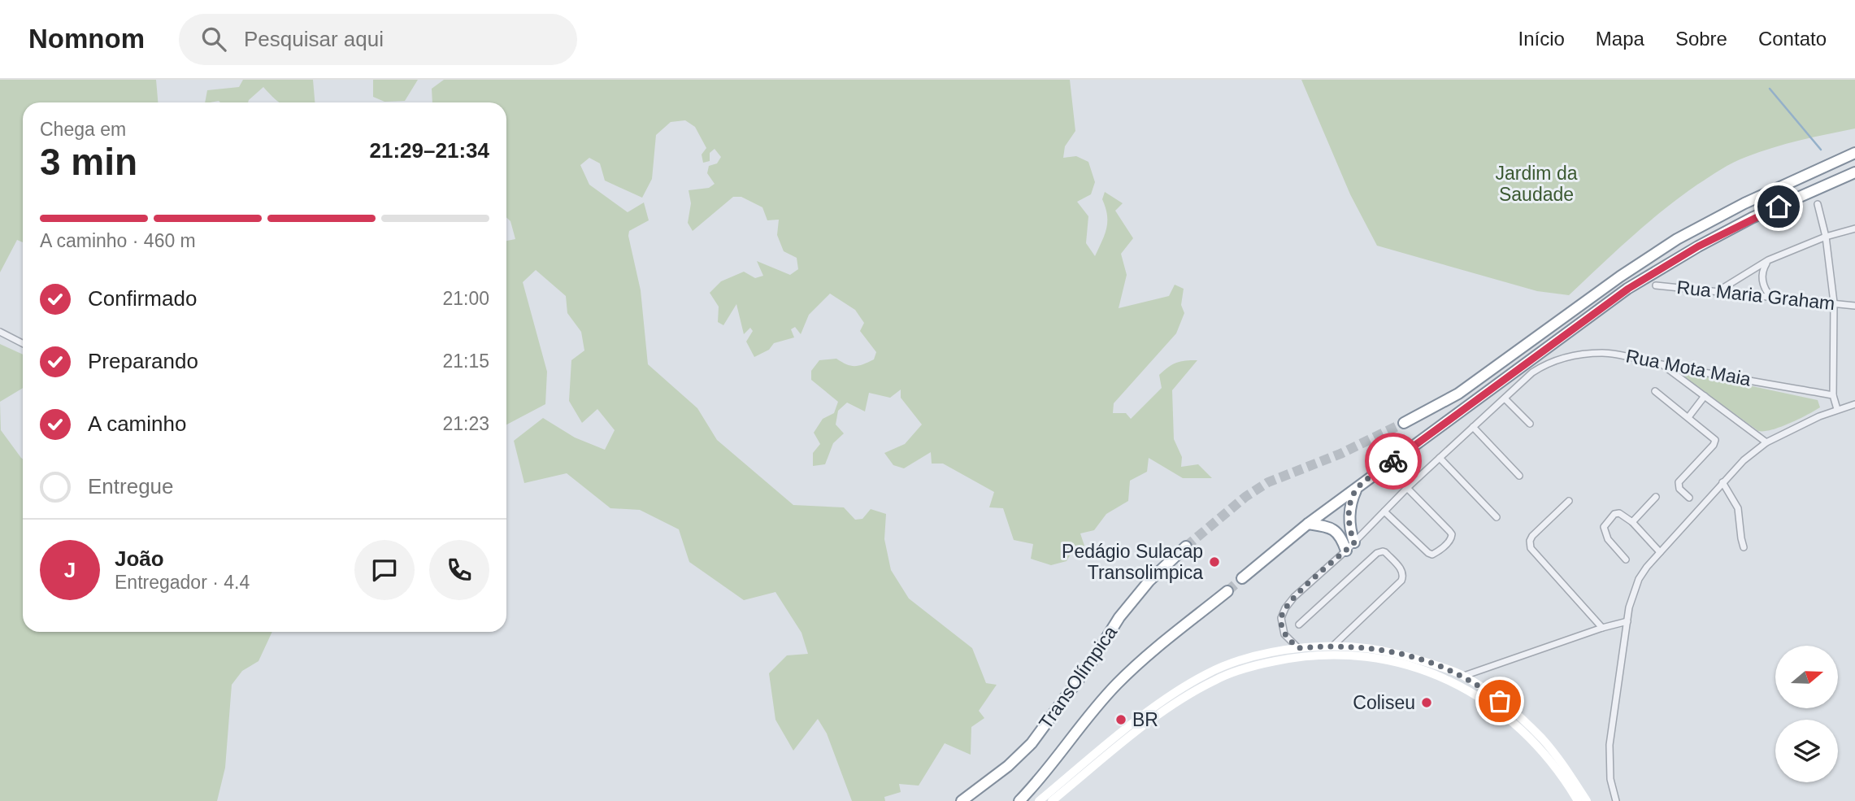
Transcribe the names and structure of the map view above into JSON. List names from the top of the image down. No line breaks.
{"streets":{"highway":["TransOlímpica"],"street":["Rua Maria Graham","Rua Mota Maia"]},"parks":["Jardim da Saudade"],"places":["Pedágio Sulacap Transolimpica","Coliseu","BR"],"north":"right","page":{"header":"Nomnom","search":"Pesquisar aqui","nav":["Início","Mapa","Sobre","Contato"],"heading":["3 min","Chega em","21:29–21:34"],"panel":["João","Entregador · 4.4"],"bar":"A caminho · 460 m","list":[["Confirmado","21:00"],["Preparando","21:15"],["A caminho","21:23"],"Entregue"],"round":"J"}}
